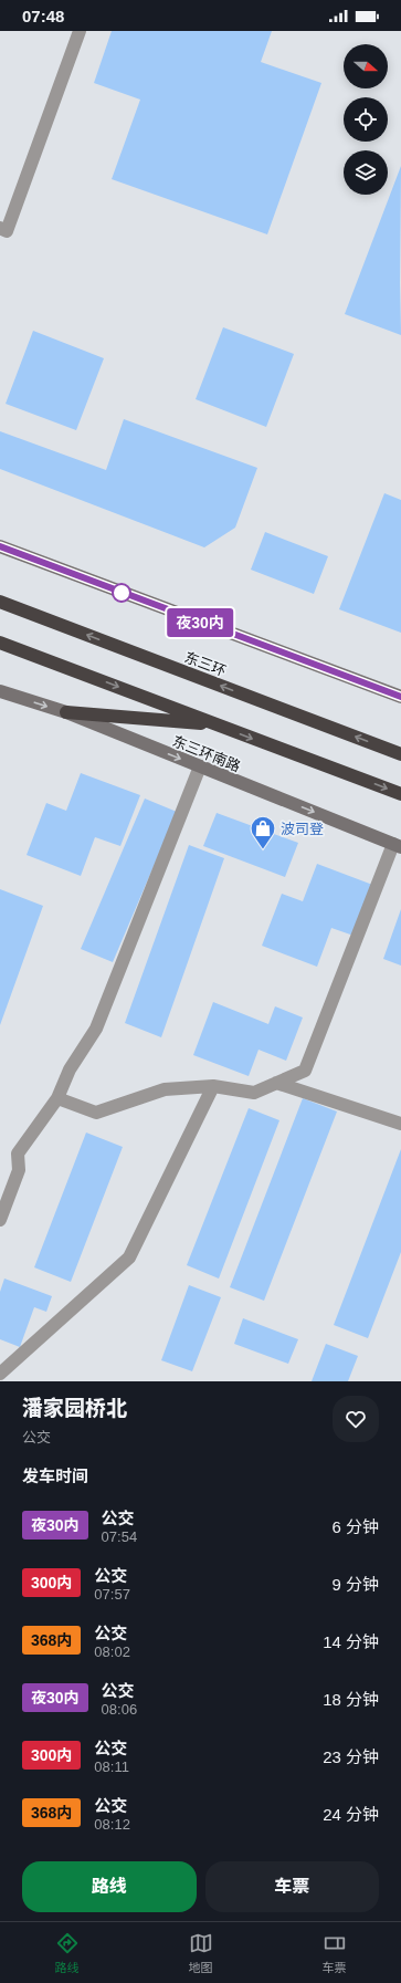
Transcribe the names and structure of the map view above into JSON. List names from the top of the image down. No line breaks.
{"streets":{"highway":["东三环"],"street":["东三环南路"]},"one_way":["东三环南路"],"places":{"shop":["波司登"]},"lines":["bus line 夜30内"],"north":"right","page":{"status":"07:48","on_map":"夜30内","heading":[["潘家园桥北","公交"],"发车时间"],"list":[{"mark":"夜30内","name":"公交","note":"07:54","value":"6 分钟"},{"mark":"300内","name":"公交","note":"07:57","value":"9 分钟"},{"mark":"368内","name":"公交","note":"08:02","value":"14 分钟"},{"mark":"夜30内","name":"公交","note":"08:06","value":"18 分钟"},{"mark":"300内","name":"公交","note":"08:11","value":"23 分钟"},{"mark":"368内","name":"公交","note":"08:12","value":"24 分钟"}],"buttons":["路线","车票"],"tabs":["路线","地图","车票"]}}
